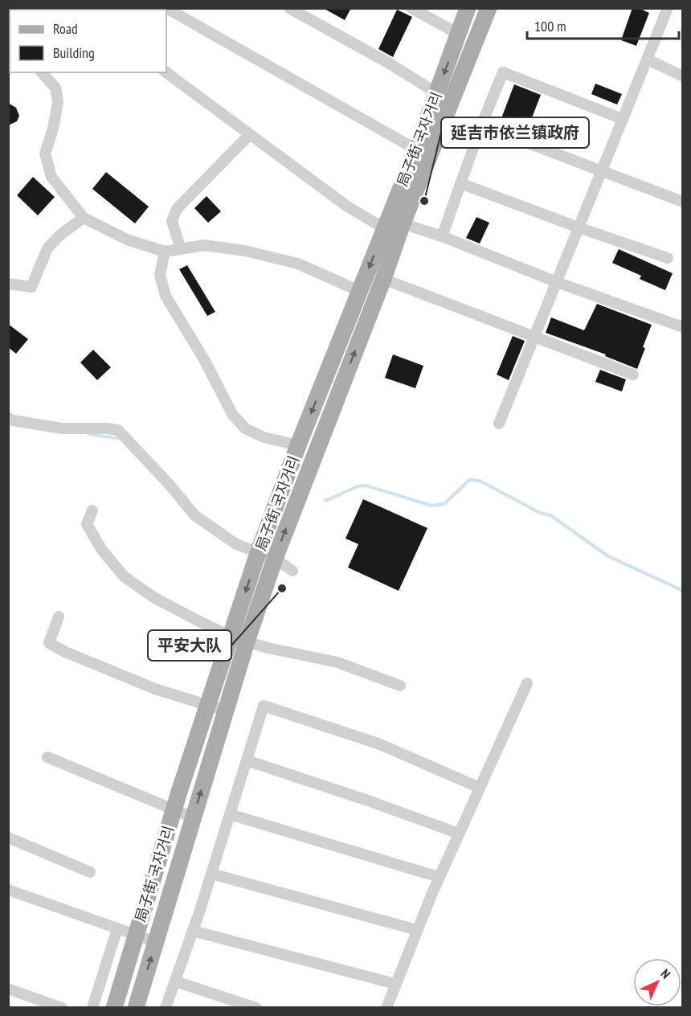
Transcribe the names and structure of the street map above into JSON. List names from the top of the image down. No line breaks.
{"streets":{"main road":["局子街 국자거리"]},"places":["延吉市依兰镇政府","平安大队"],"legend":["Road","Building"],"scale_bar":"100 m","north":"top right"}
